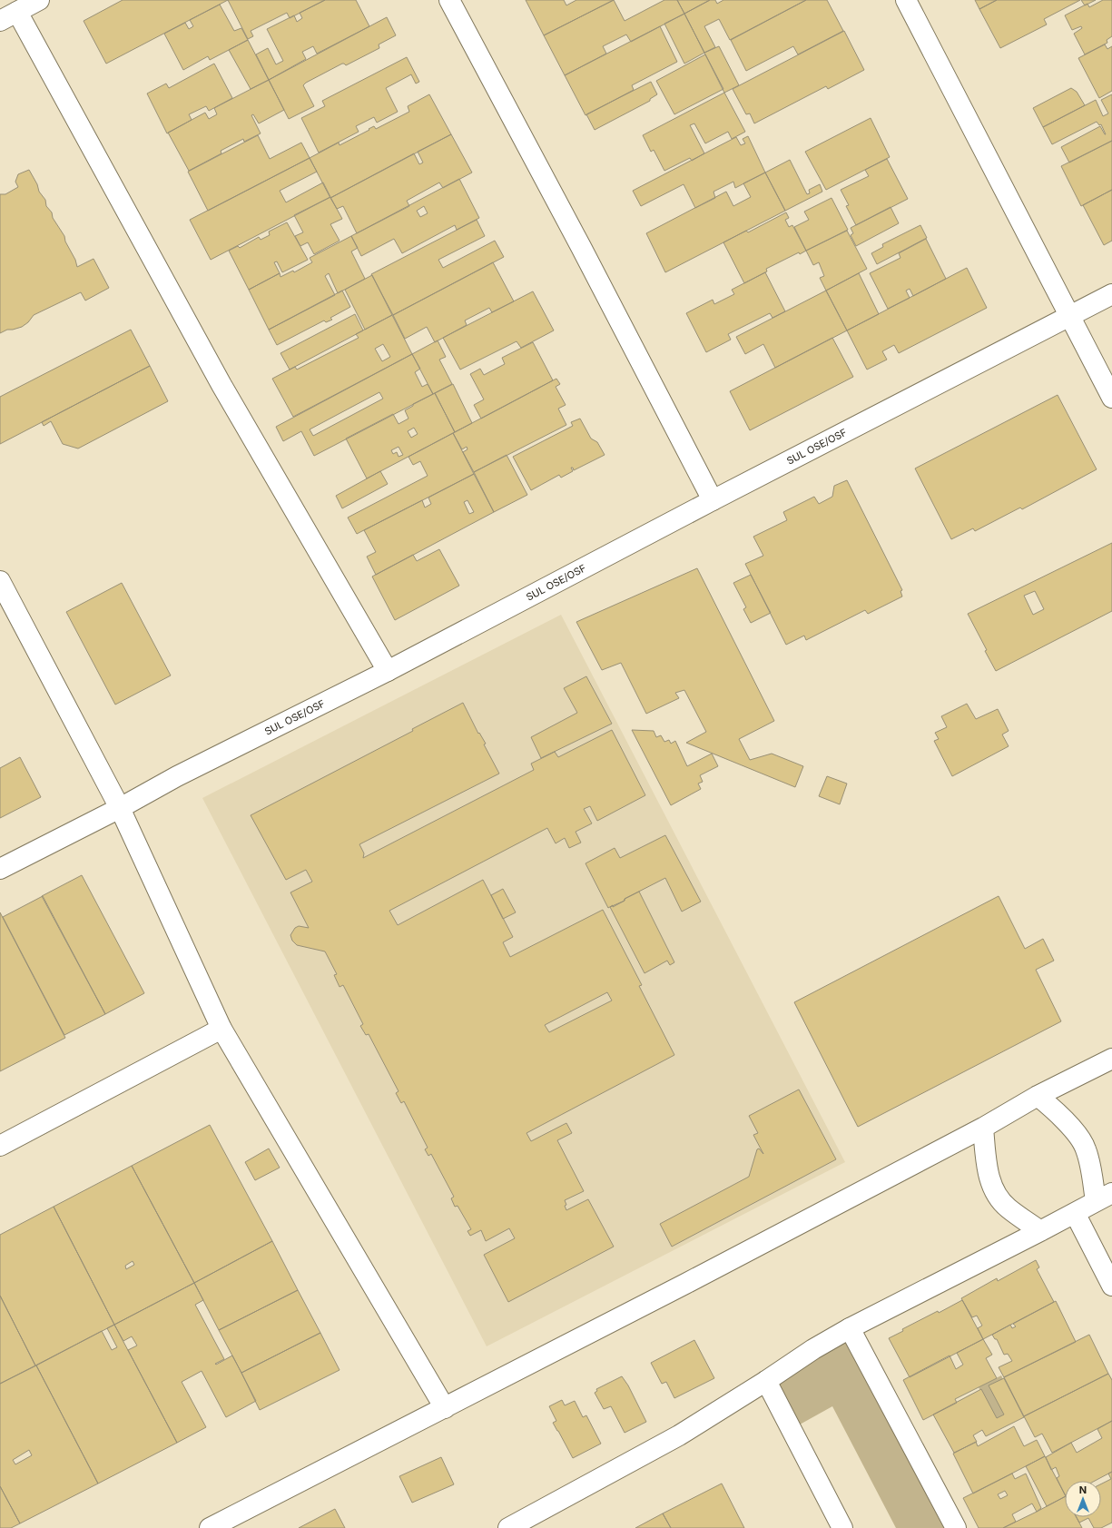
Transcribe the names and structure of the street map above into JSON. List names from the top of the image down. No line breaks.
{"streets":{"street":["SUL OSE/OSF"]},"north":"top"}
